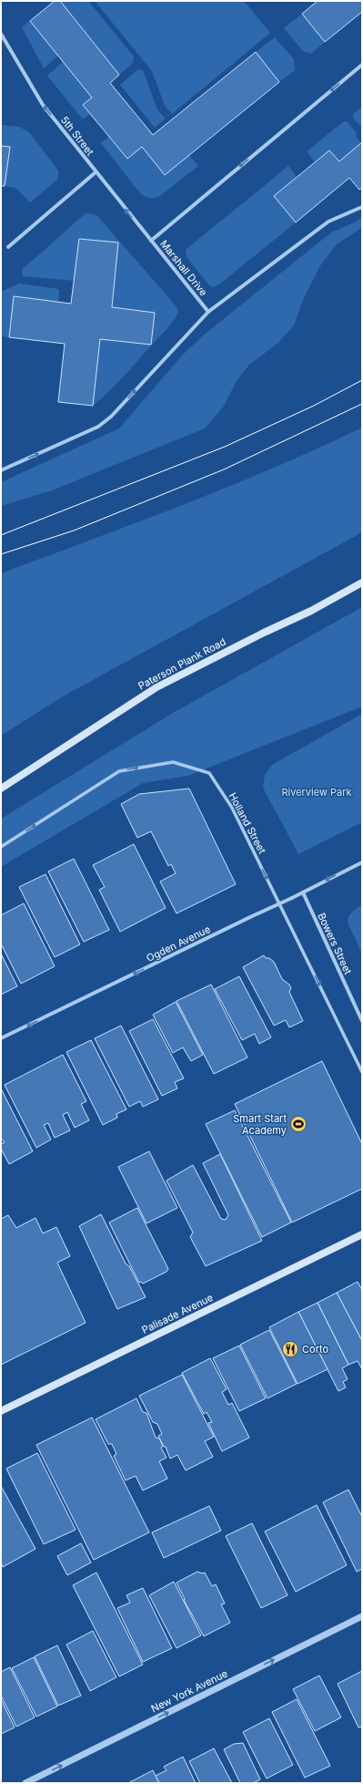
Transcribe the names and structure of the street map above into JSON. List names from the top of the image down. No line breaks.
{"streets":{"main road":["Paterson Plank Road","Palisade Avenue"],"street":["5th Street","Marshall Drive","Holland Street","Ogden Avenue","Bowers Street","New York Avenue"]},"crossings":[["5th Street","Marshall Drive"],["Ogden Avenue","Bowers Street"]],"one_way":["5th Street","Marshall Drive","Ogden Avenue","New York Avenue"],"parks":["Riverview Park"],"places":{"sports":["Smart Start Academy"],"restaurant":["Corto"]}}
